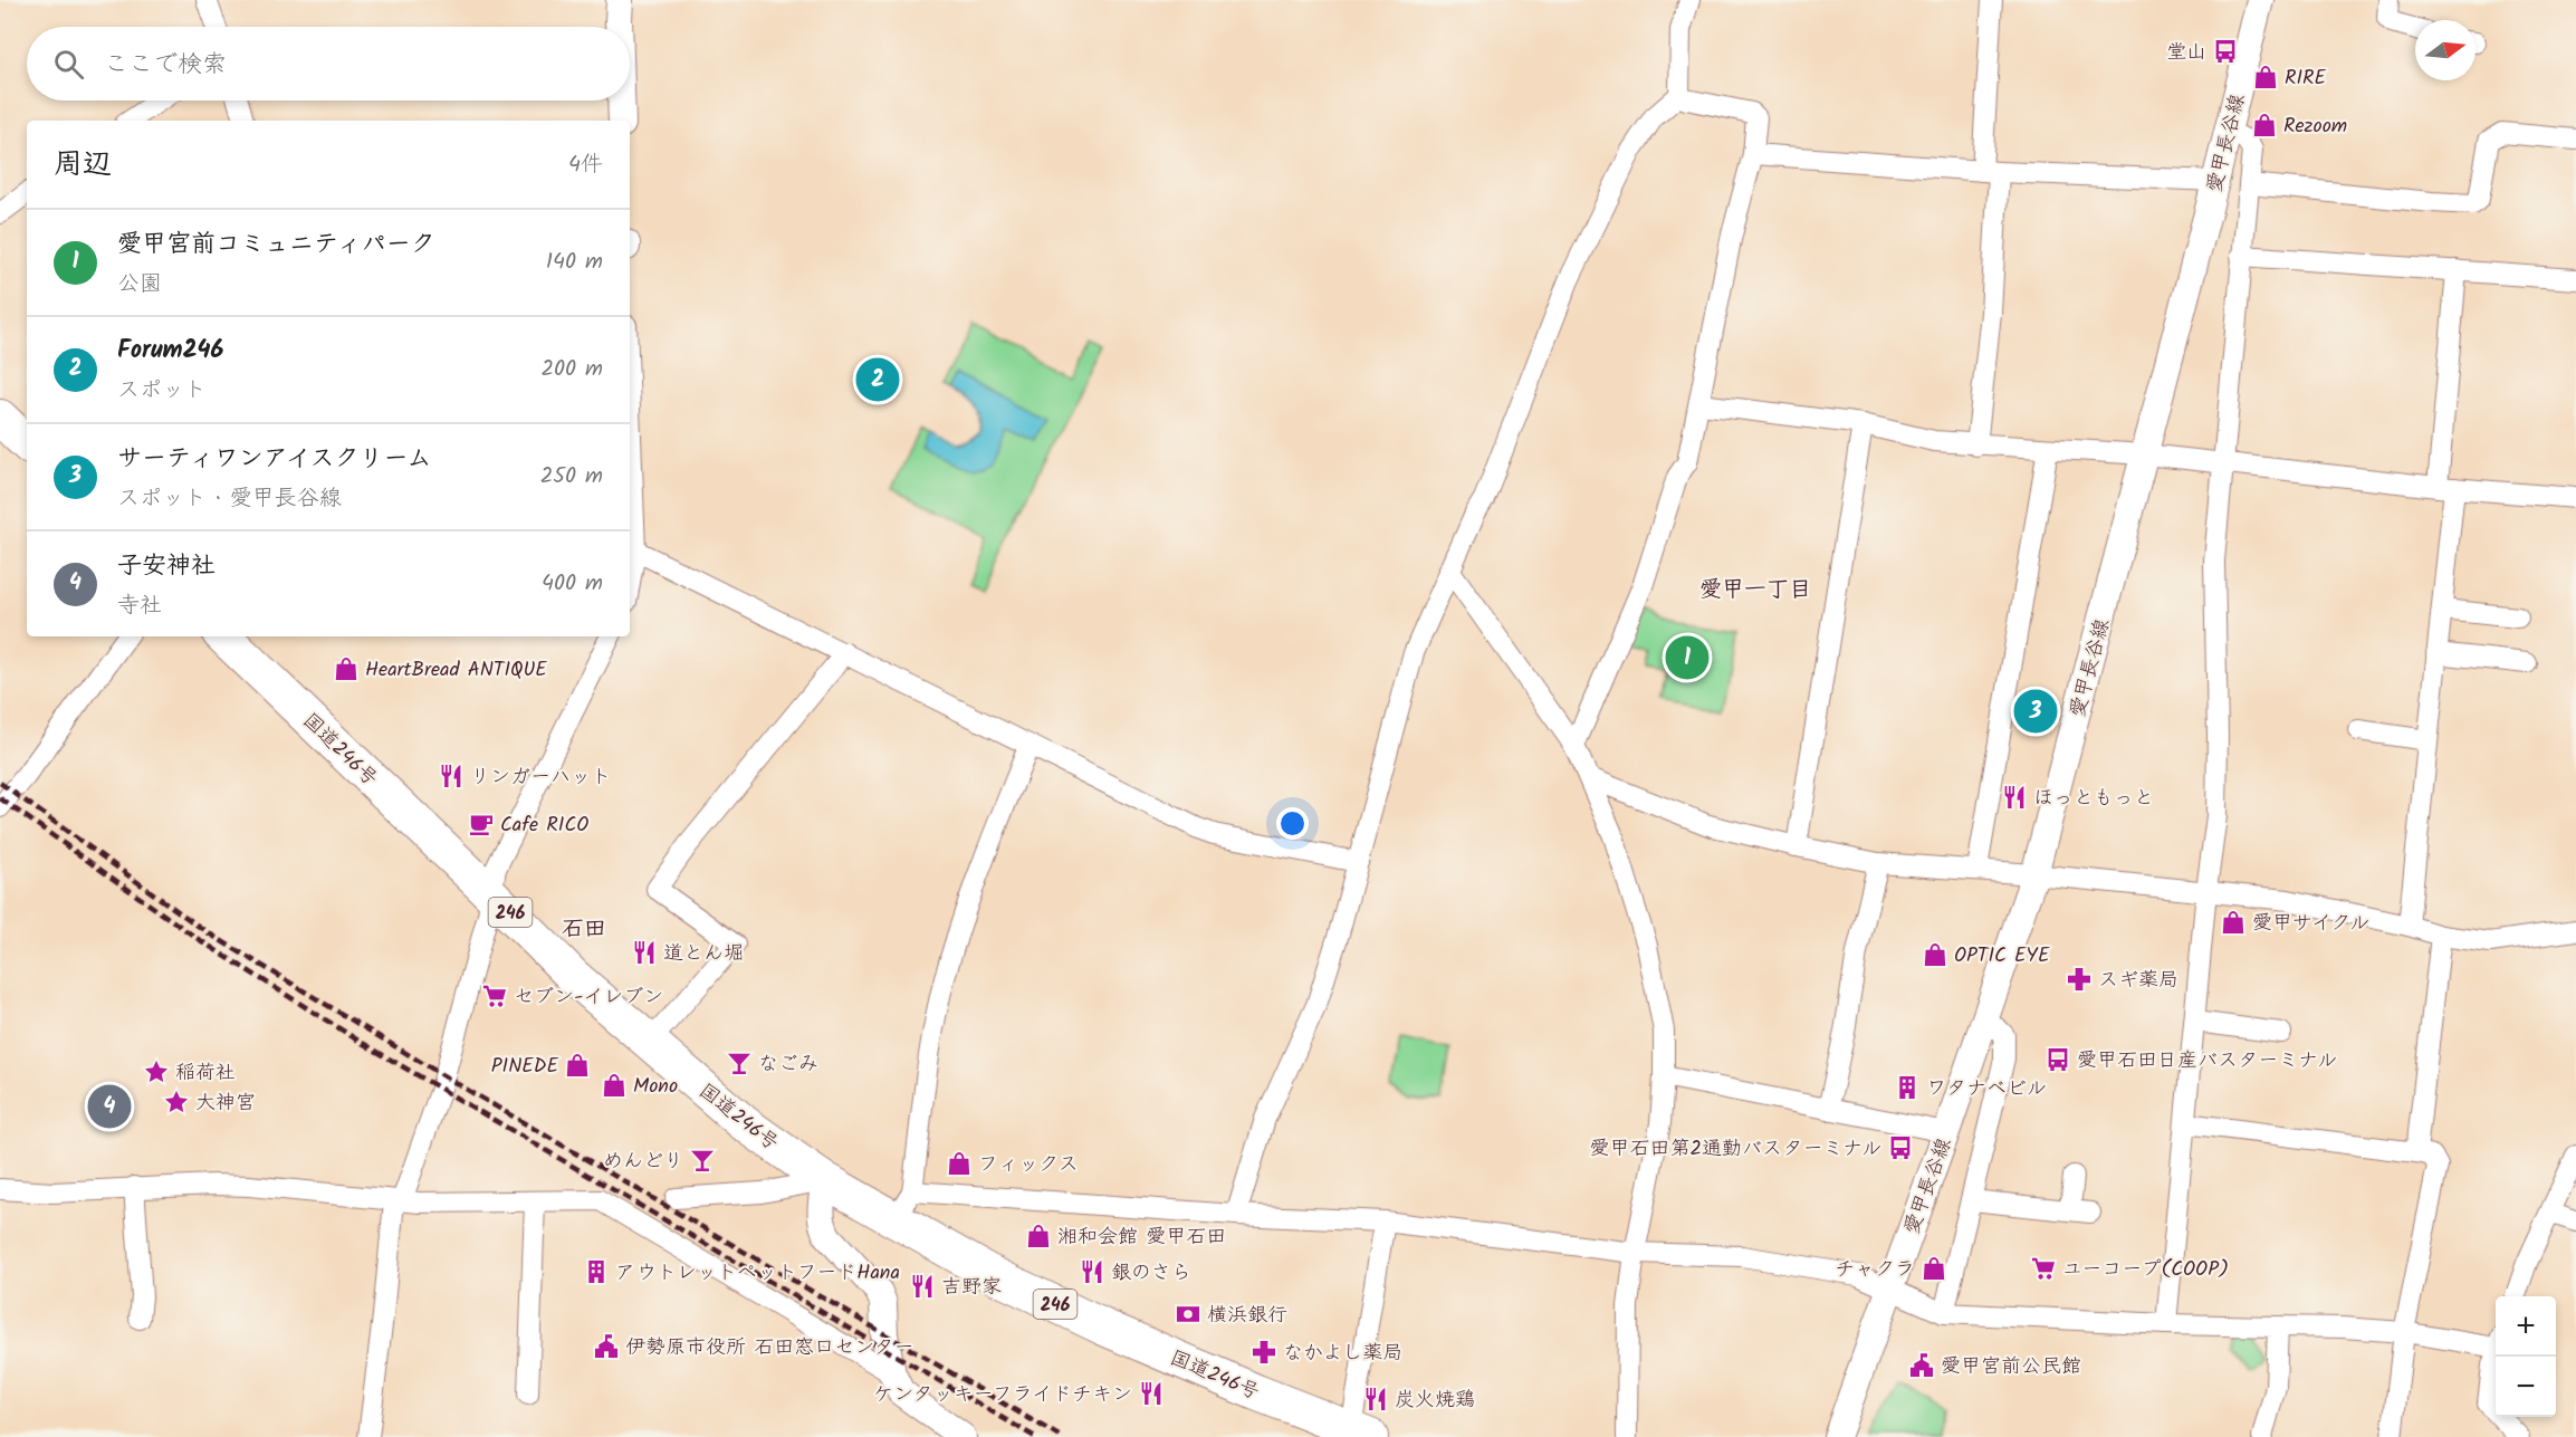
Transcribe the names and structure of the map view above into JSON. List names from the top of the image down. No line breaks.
{"streets":{"highway":["国道246号","246"],"street":["愛甲長谷線"]},"districts":["愛甲一丁目","石田"],"places":{"bus stop":["堂山","愛甲石田日産バスターミナル","愛甲石田第2通勤バスターミナル"],"shop":["RIRE","Rezoom","HeartBread ANTIQUE","愛甲サイクル","OPTIC EYE","PINEDE","Mono","フィックス","湘和会館 愛甲石田","チャクラ"],"restaurant":["リンガーハット","ほっともっと","道とん堀","銀のさら","吉野家","ケンタッキーフライドチキン","炭火焼鶏"],"cafe":["Cafe RICO"],"pharmacy":["スギ薬局","なかよし薬局"],"supermarket":["セブン-イレブン","ユーコープ(COOP)"],"bar":["なごみ","めんどり"],"place":["稲荷社","大神宮"],"building":["ワタナベビル","アウトレットペットフードHana"],"bank":["横浜銀行"],"public building":["伊勢原市役所 石田窓口センター","愛甲宮前公民館"]},"north":"right","page":{"search":"ここで検索","heading":["周辺","4件"],"list":[{"mark":"1","name":"愛甲宮前コミュニティパーク","note":"公園","value":"140 m"},{"mark":"2","name":"Forum246","note":"スポット","value":"200 m"},{"mark":"3","name":"サーティワンアイスクリーム","note":"スポット · 愛甲長谷線","value":"250 m"},{"mark":"4","name":"子安神社","note":"寺社","value":"400 m"}],"pins":["2","1","3","4"],"map_buttons":["+","−"]}}
